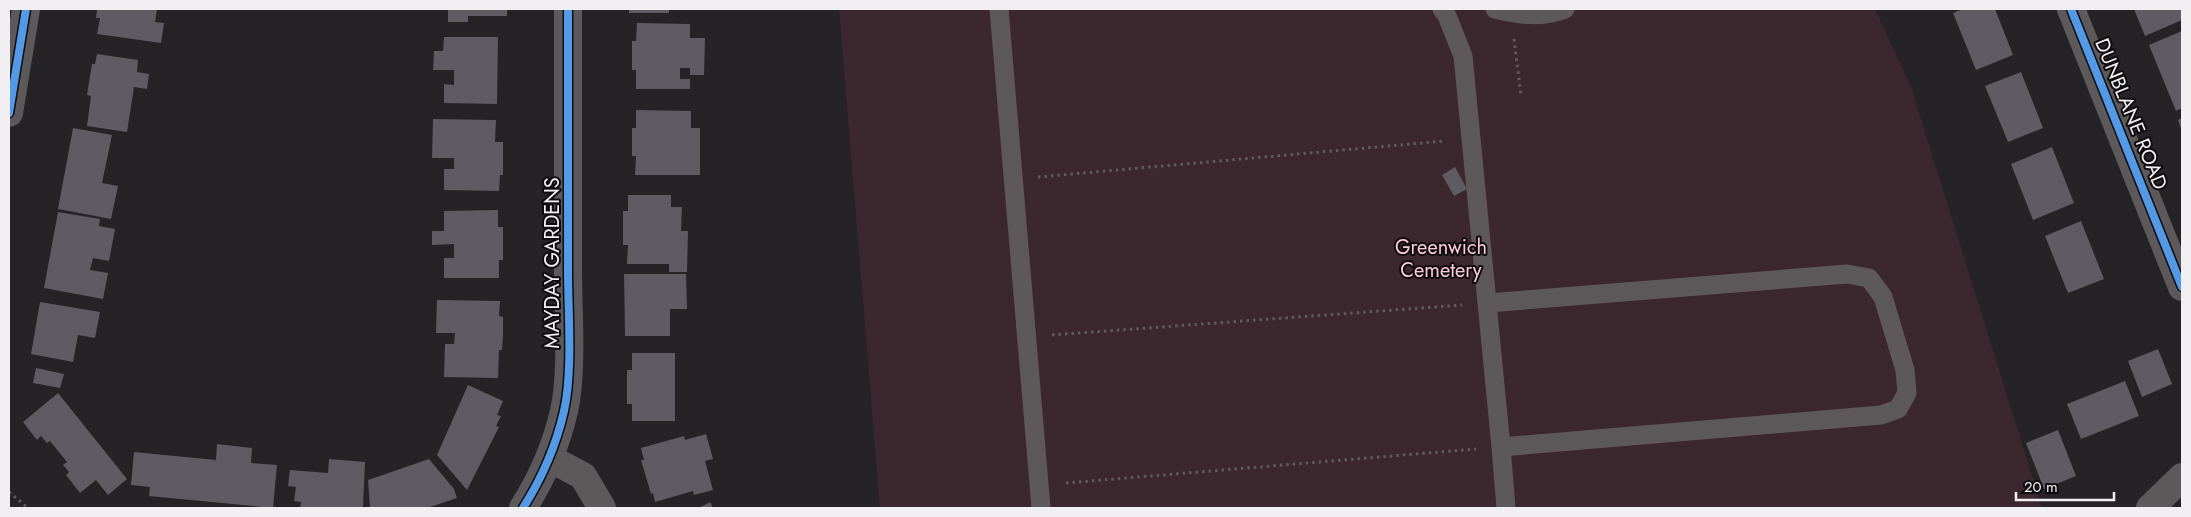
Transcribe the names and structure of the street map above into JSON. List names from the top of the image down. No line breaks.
{"streets":{"street":["DUNBLANE ROAD","MAYDAY GARDENS"]},"parks":["Greenwich Cemetery"],"scale_bar":"20 m"}
